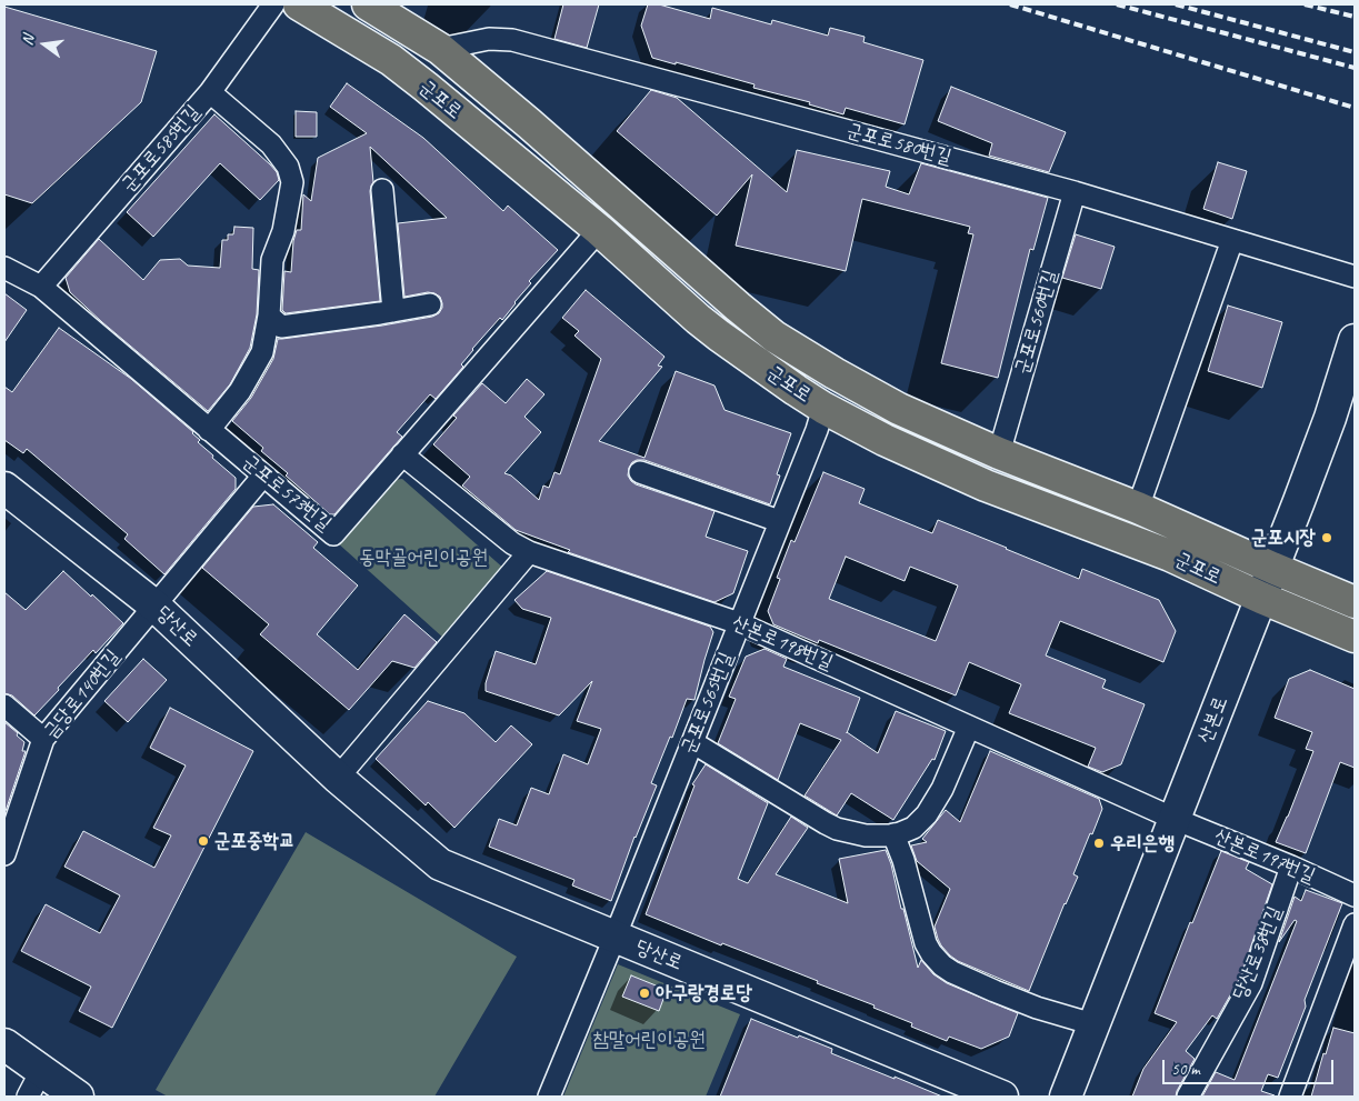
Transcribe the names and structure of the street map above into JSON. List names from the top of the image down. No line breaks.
{"streets":{"main road":["군포로"],"street":["군포로580번길","군포로585번길","군포로560번길","군포로573번길","당산로","산본로198번길","금당로140번길","군포로565번길","산본로","산본로197번길","당산로38번길"]},"crossings":[["군포로","군포로580번길"],["군포로","군포로560번길"],["군포로","군포로573번길"],["군포로","군포로565번길"],["군포로","산본로"],["군포로580번길","군포로560번길"],["군포로585번길","군포로573번길"],["군포로573번길","산본로198번길"],["군포로573번길","금당로140번길"],["당산로","금당로140번길"],["당산로","군포로565번길"],["산본로198번길","군포로565번길"],["산본로198번길","산본로"],["산본로198번길","산본로197번길"],["산본로","산본로197번길"],["산본로197번길","당산로38번길"]],"parks":["동막골어린이공원","참말어린이공원"],"places":["군포시장","군포중학교","우리은행","아구랑경로당"],"scale_bar":"50 m","north":"left"}
